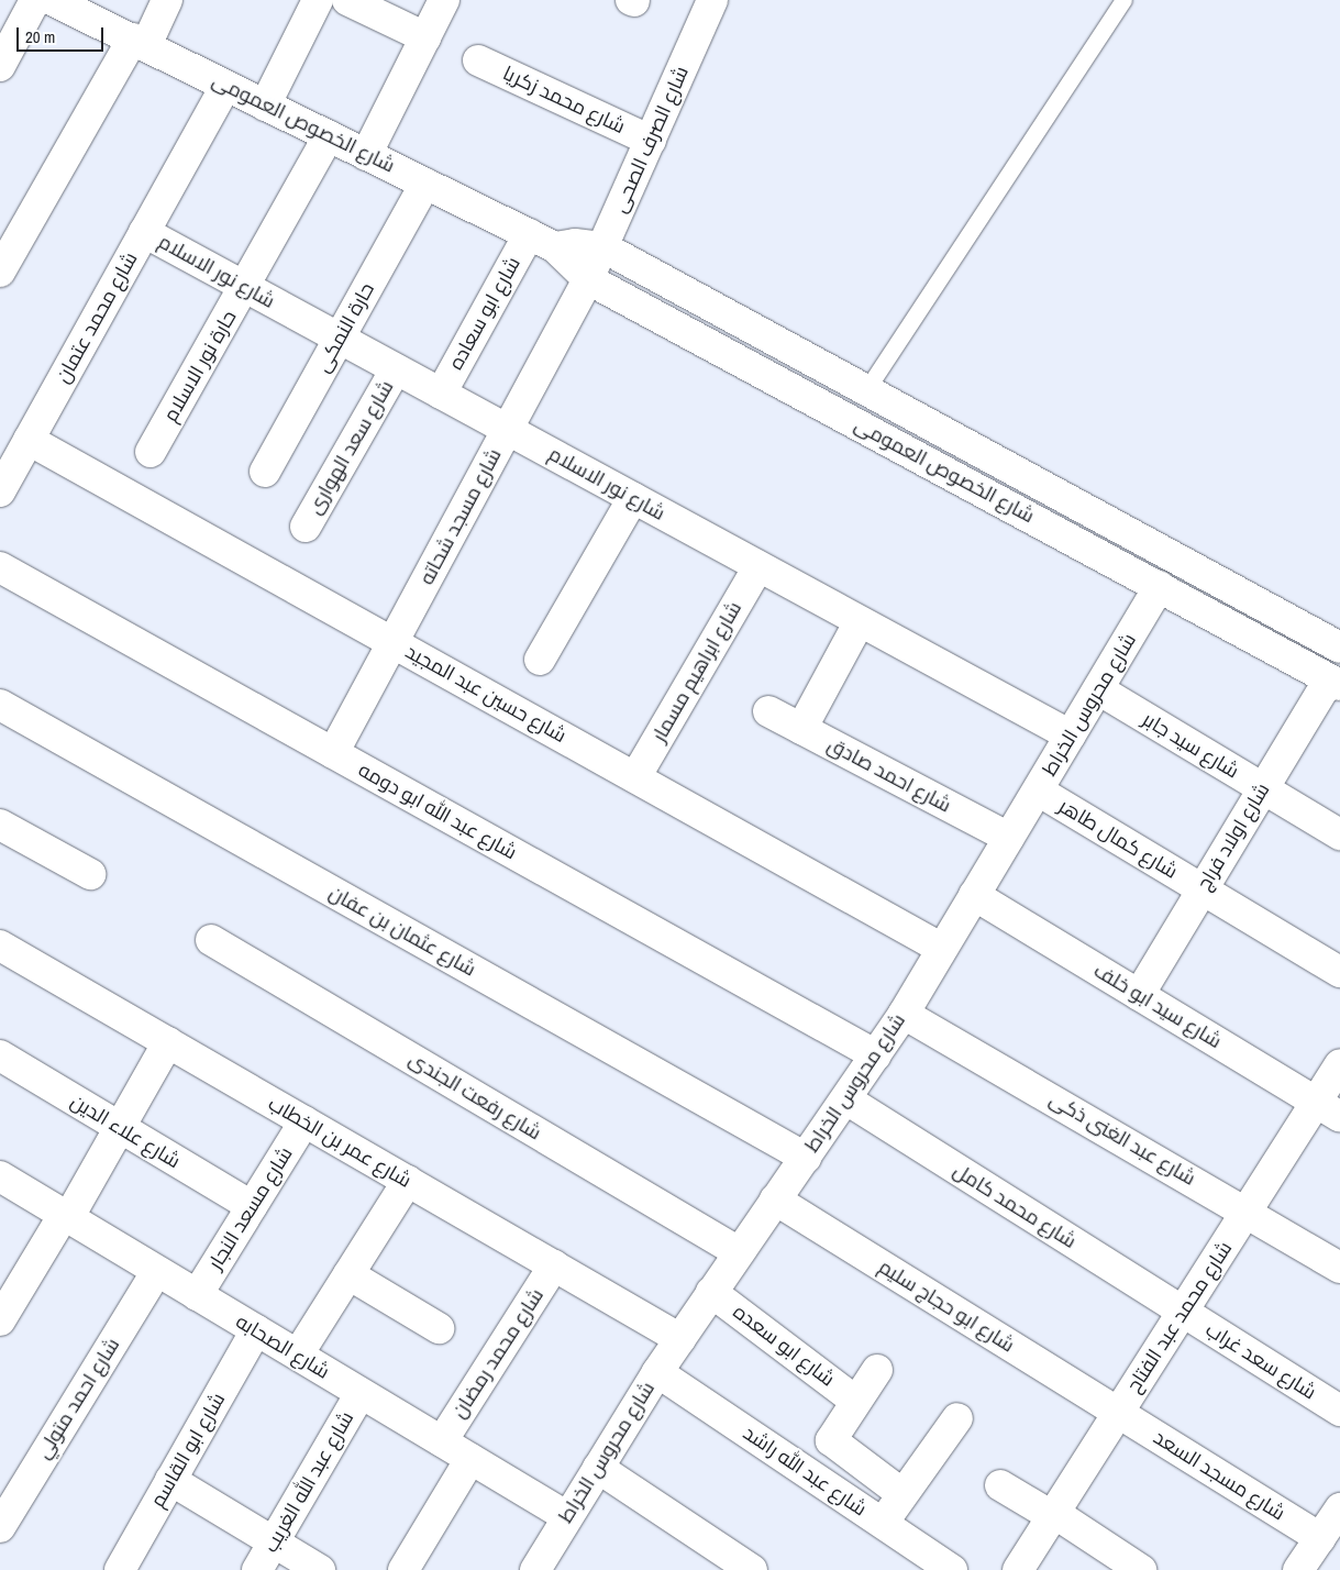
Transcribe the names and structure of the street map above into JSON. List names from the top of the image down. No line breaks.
{"streets":{"street":["شارع محمد زكريا","شارع الخصوص العمومى","شارع الصرف الصحى","شارع نور الاسلام","شارع ابو سعاده","شارع محمد عتمان","حارة النمكى","حارة نور الاسلام","شارع سعد الهوارى","شارع مسجد شحاته","شارع ابراهيم مسمار","شارع حسين عبد المجيد","شارع محروس الخراط","شارع سيد جابر","شارع احمد صادق","شارع عبد الله ابو دومه","شارع اولاد فراج","شارع كمال طاهر","شارع عثمان بن عفان","شارع سيد ابو خلف","شارع رفعت الجندى","شارع علاء الدين","شارع عبد الغنى ذكى","شارع عمر بن الخطاب","شارع محمد كامل","شارع مسعد النجار","شارع ابو حجاج سليم","شارع محمد عبد الفتاح","شارع ابو سعده","شارع الصحابه","شارع محمد رمضان","شارع سعد غراب","شارع احمد متولي","شارع ابو القاسم","شارع عبد الله راشد","شارع مسجد السعد","شارع عبد الله الغريب"]},"crossings":[["شارع محمد زكريا","شارع الصرف الصحى"],["شارع الخصوص العمومى","شارع الصرف الصحى"],["شارع الخصوص العمومى","شارع ابو سعاده"],["شارع الخصوص العمومى","شارع محمد عتمان"],["شارع الخصوص العمومى","حارة النمكى"],["شارع الخصوص العمومى","حارة نور الاسلام"],["شارع الخصوص العمومى","شارع مسجد شحاته"],["شارع الخصوص العمومى","شارع محروس الخراط"],["شارع الخصوص العمومى","شارع اولاد فراج"],["شارع الصرف الصحى","شارع مسجد شحاته"],["شارع نور الاسلام","شارع ابو سعاده"],["شارع نور الاسلام","شارع محمد عتمان"],["شارع نور الاسلام","حارة النمكى"],["شارع نور الاسلام","حارة نور الاسلام"],["شارع نور الاسلام","شارع سعد الهوارى"],["شارع نور الاسلام","شارع مسجد شحاته"],["شارع نور الاسلام","شارع ابراهيم مسمار"],["شارع نور الاسلام","شارع محروس الخراط"],["شارع محمد عتمان","شارع حسين عبد المجيد"],["شارع مسجد شحاته","شارع حسين عبد المجيد"],["شارع مسجد شحاته","شارع عبد الله ابو دومه"],["شارع ابراهيم مسمار","شارع حسين عبد المجيد"],["شارع حسين عبد المجيد","شارع محروس الخراط"],["شارع محروس الخراط","شارع سيد جابر"],["شارع محروس الخراط","شارع احمد صادق"],["شارع محروس الخراط","شارع عبد الله ابو دومه"],["شارع محروس الخراط","شارع كمال طاهر"],["شارع محروس الخراط","شارع عثمان بن عفان"],["شارع محروس الخراط","شارع سيد ابو خلف"],["شارع محروس الخراط","شارع رفعت الجندى"],["شارع محروس الخراط","شارع عبد الغنى ذكى"],["شارع محروس الخراط","شارع عمر بن الخطاب"],["شارع محروس الخراط","شارع محمد كامل"],["شارع محروس الخراط","شارع ابو حجاج سليم"],["شارع محروس الخراط","شارع ابو سعده"],["شارع محروس الخراط","شارع الصحابه"],["شارع محروس الخراط","شارع عبد الله راشد"],["شارع سيد جابر","شارع اولاد فراج"],["شارع اولاد فراج","شارع كمال طاهر"],["شارع اولاد فراج","شارع سيد ابو خلف"],["شارع سيد ابو خلف","شارع محمد عبد الفتاح"],["شارع علاء الدين","شارع مسعد النجار"],["شارع عبد الغنى ذكى","شارع محمد عبد الفتاح"],["شارع عمر بن الخطاب","شارع مسعد النجار"],["شارع عمر بن الخطاب","شارع محمد رمضان"],["شارع محمد كامل","شارع محمد عبد الفتاح"],["شارع محمد كامل","شارع سعد غراب"],["شارع مسعد النجار","شارع الصحابه"],["شارع ابو حجاج سليم","شارع محمد عبد الفتاح"],["شارع ابو حجاج سليم","شارع مسجد السعد"],["شارع محمد عبد الفتاح","شارع سعد غراب"],["شارع محمد عبد الفتاح","شارع مسجد السعد"],["شارع الصحابه","شارع محمد رمضان"],["شارع الصحابه","شارع احمد متولي"],["شارع الصحابه","شارع ابو القاسم"],["شارع الصحابه","شارع عبد الله الغريب"]],"scale_bar":"20 m"}
